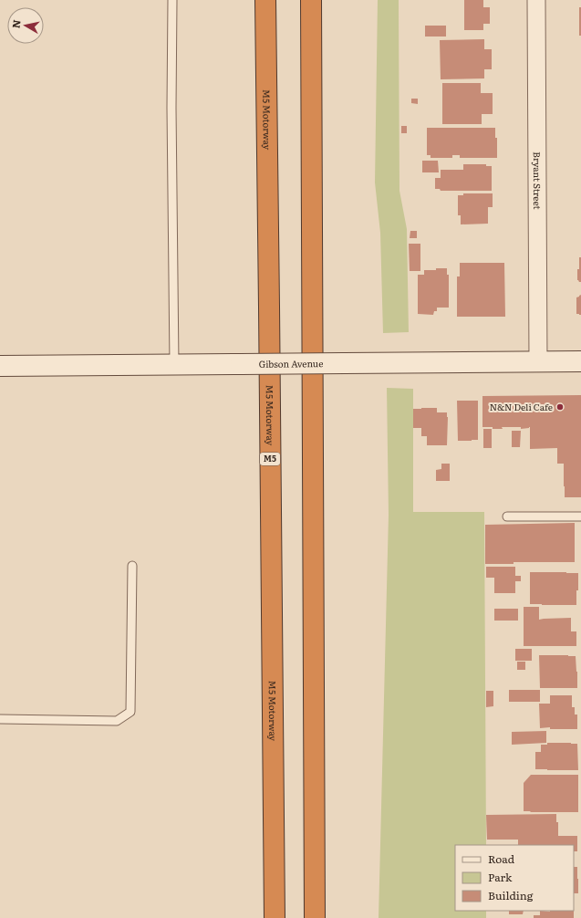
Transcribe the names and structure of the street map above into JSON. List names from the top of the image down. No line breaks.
{"streets":{"highway":["M5 Motorway","M5"],"main road":["Gibson Avenue"],"street":["Bryant Street"]},"crossings":[["Bryant Street","Gibson Avenue"]],"places":["N&N Deli Cafe"],"legend":["Road","Park","Building"],"north":"left"}
